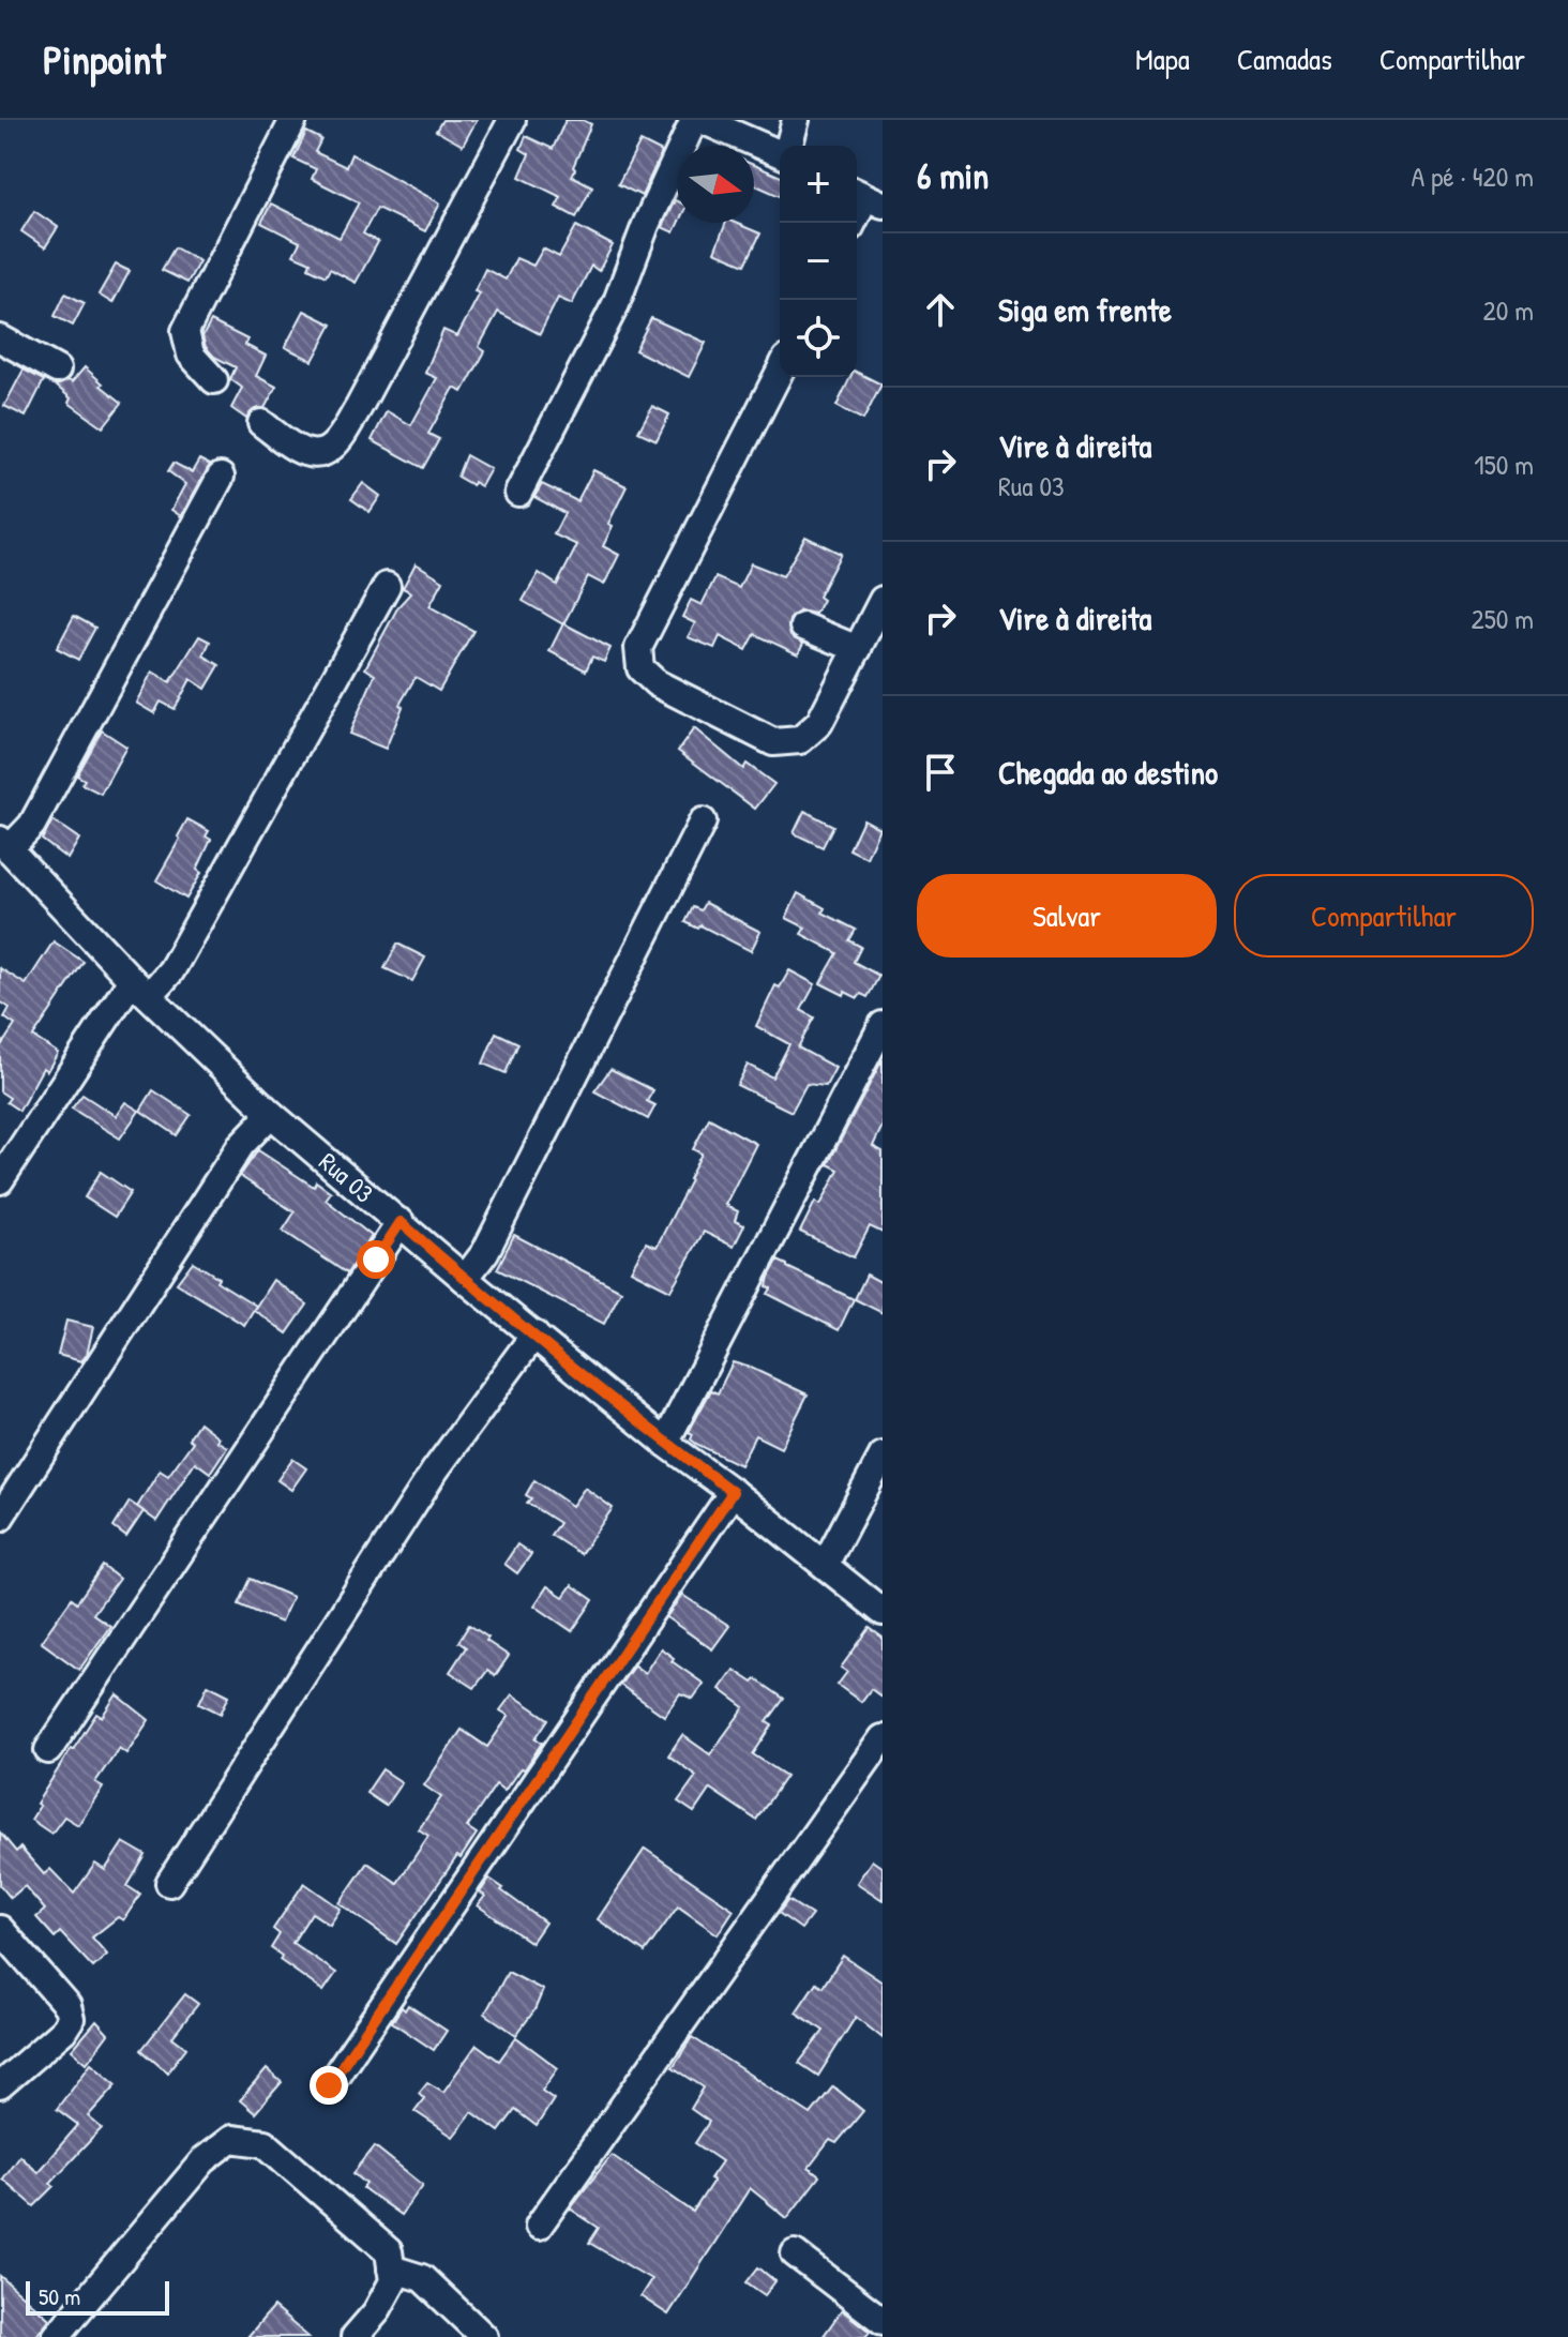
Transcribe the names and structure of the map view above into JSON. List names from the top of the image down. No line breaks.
{"streets":{"street":["Rua 03"]},"scale_bar":"50 m","north":"right","page":{"header":"Pinpoint","nav":["Mapa","Camadas","Compartilhar"],"heading":["6 min","A pé · 420 m"],"map_buttons":["+","−"],"list":[["Siga em frente","20 m"],["Vire à direita","Rua 03","150 m"],["Vire à direita","250 m"],"Chegada ao destino"],"buttons":["Salvar","Compartilhar"],"scale":"50 m"}}
